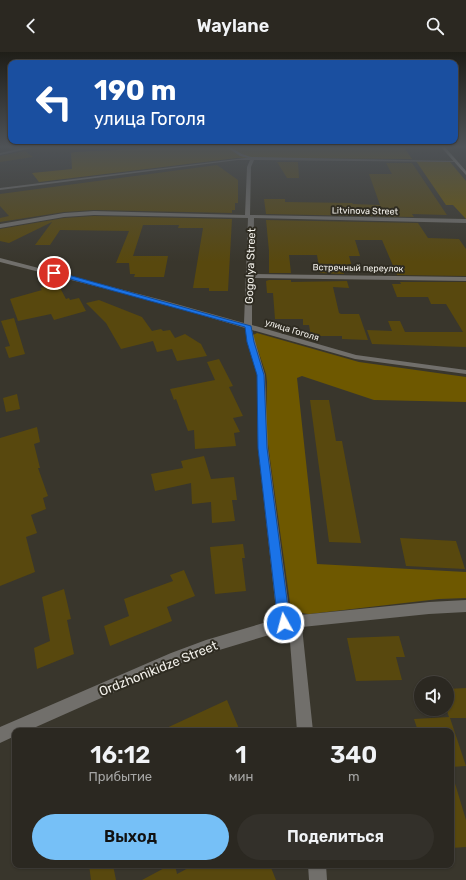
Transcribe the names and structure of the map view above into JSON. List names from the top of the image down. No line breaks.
{"streets":{"street":["Litvinova Street","Gogolya Street","Встречный переулок","улица Гоголя","Ordzhonikidze Street"]},"crossings":[["Litvinova Street","Gogolya Street"],["Gogolya Street","Встречный переулок"],["Gogolya Street","улица Гоголя"],["Gogolya Street","Ordzhonikidze Street"]],"page":{"header":"Waylane","turn":["190 m","улица Гоголя"],"eta":["16:12","Прибытие","1","мин","340","m"],"buttons":["Выход","Поделиться"]}}
